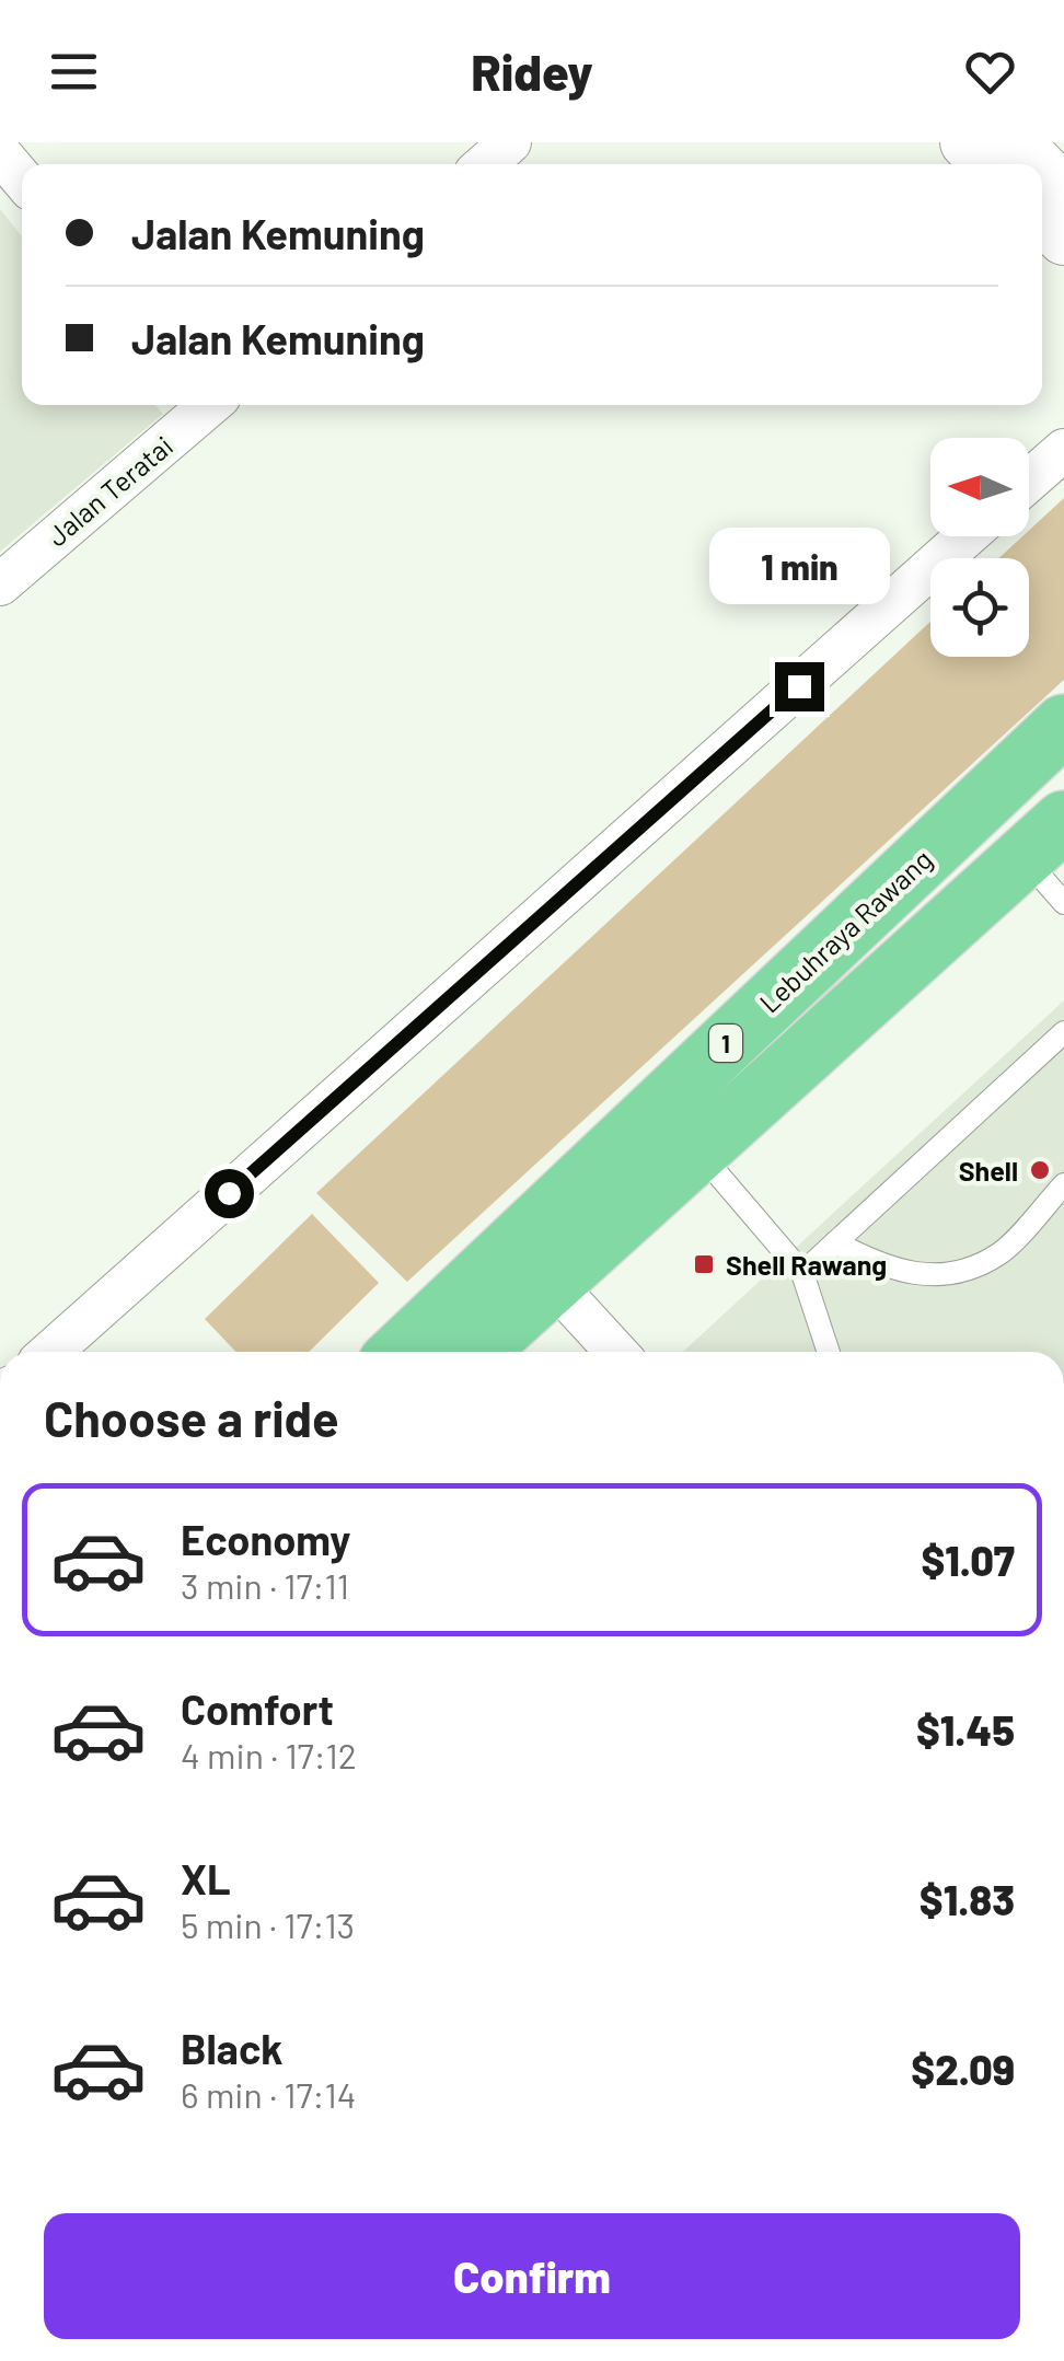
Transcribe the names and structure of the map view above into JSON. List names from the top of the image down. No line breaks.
{"streets":{"main road":["Lebuhraya Rawang","1"],"street":["Jalan Teratai"]},"places":{"other":["Shell"],"transit":["Shell Rawang"]},"north":"left","page":{"header":"Ridey","banner":["Jalan Kemuning","Jalan Kemuning"],"bubble":"1 min","heading":"Choose a ride","list":[{"name":"Economy","note":"3 min · 17:11","value":"$1.07"},{"name":"Comfort","note":"4 min · 17:12","value":"$1.45"},{"name":"XL","note":"5 min · 17:13","value":"$1.83"},{"name":"Black","note":"6 min · 17:14","value":"$2.09"}],"buttons":"Confirm"}}
